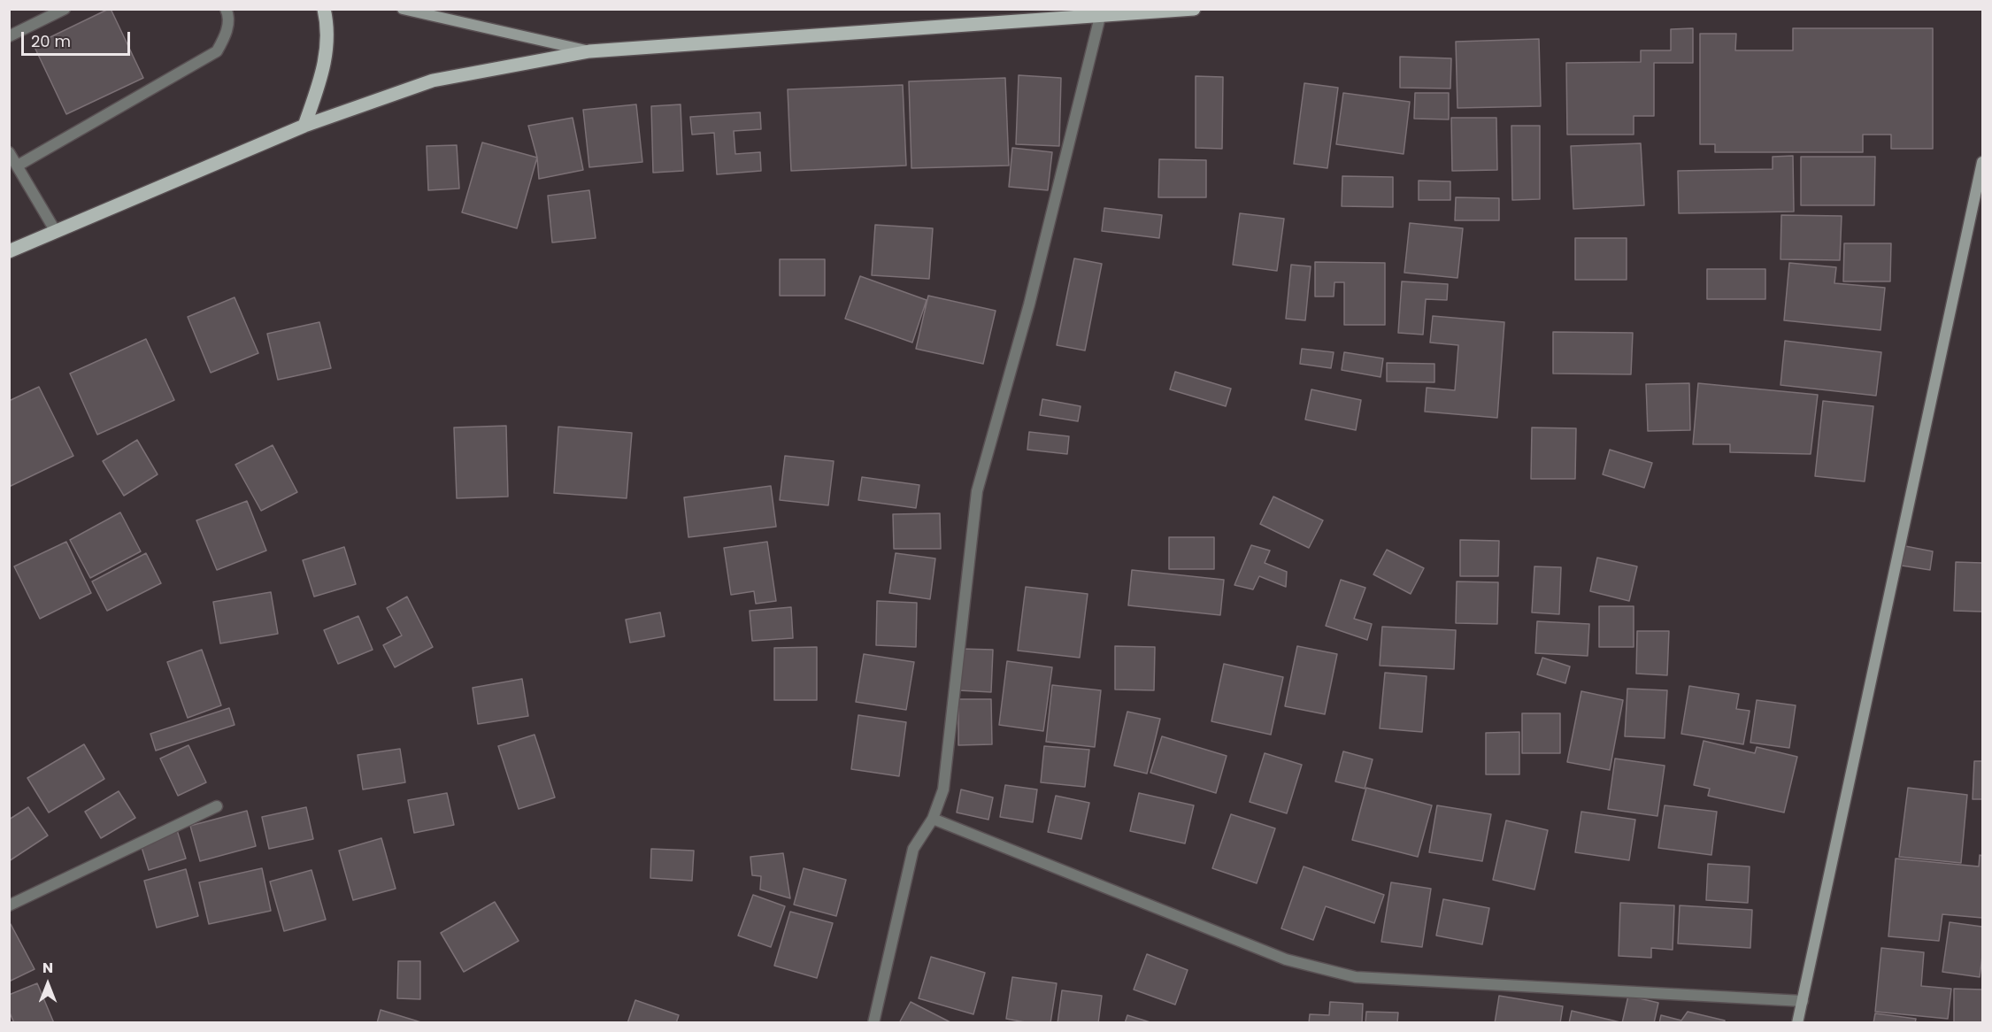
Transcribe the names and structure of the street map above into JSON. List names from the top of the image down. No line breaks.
{"scale_bar":"20 m","north":"top"}
